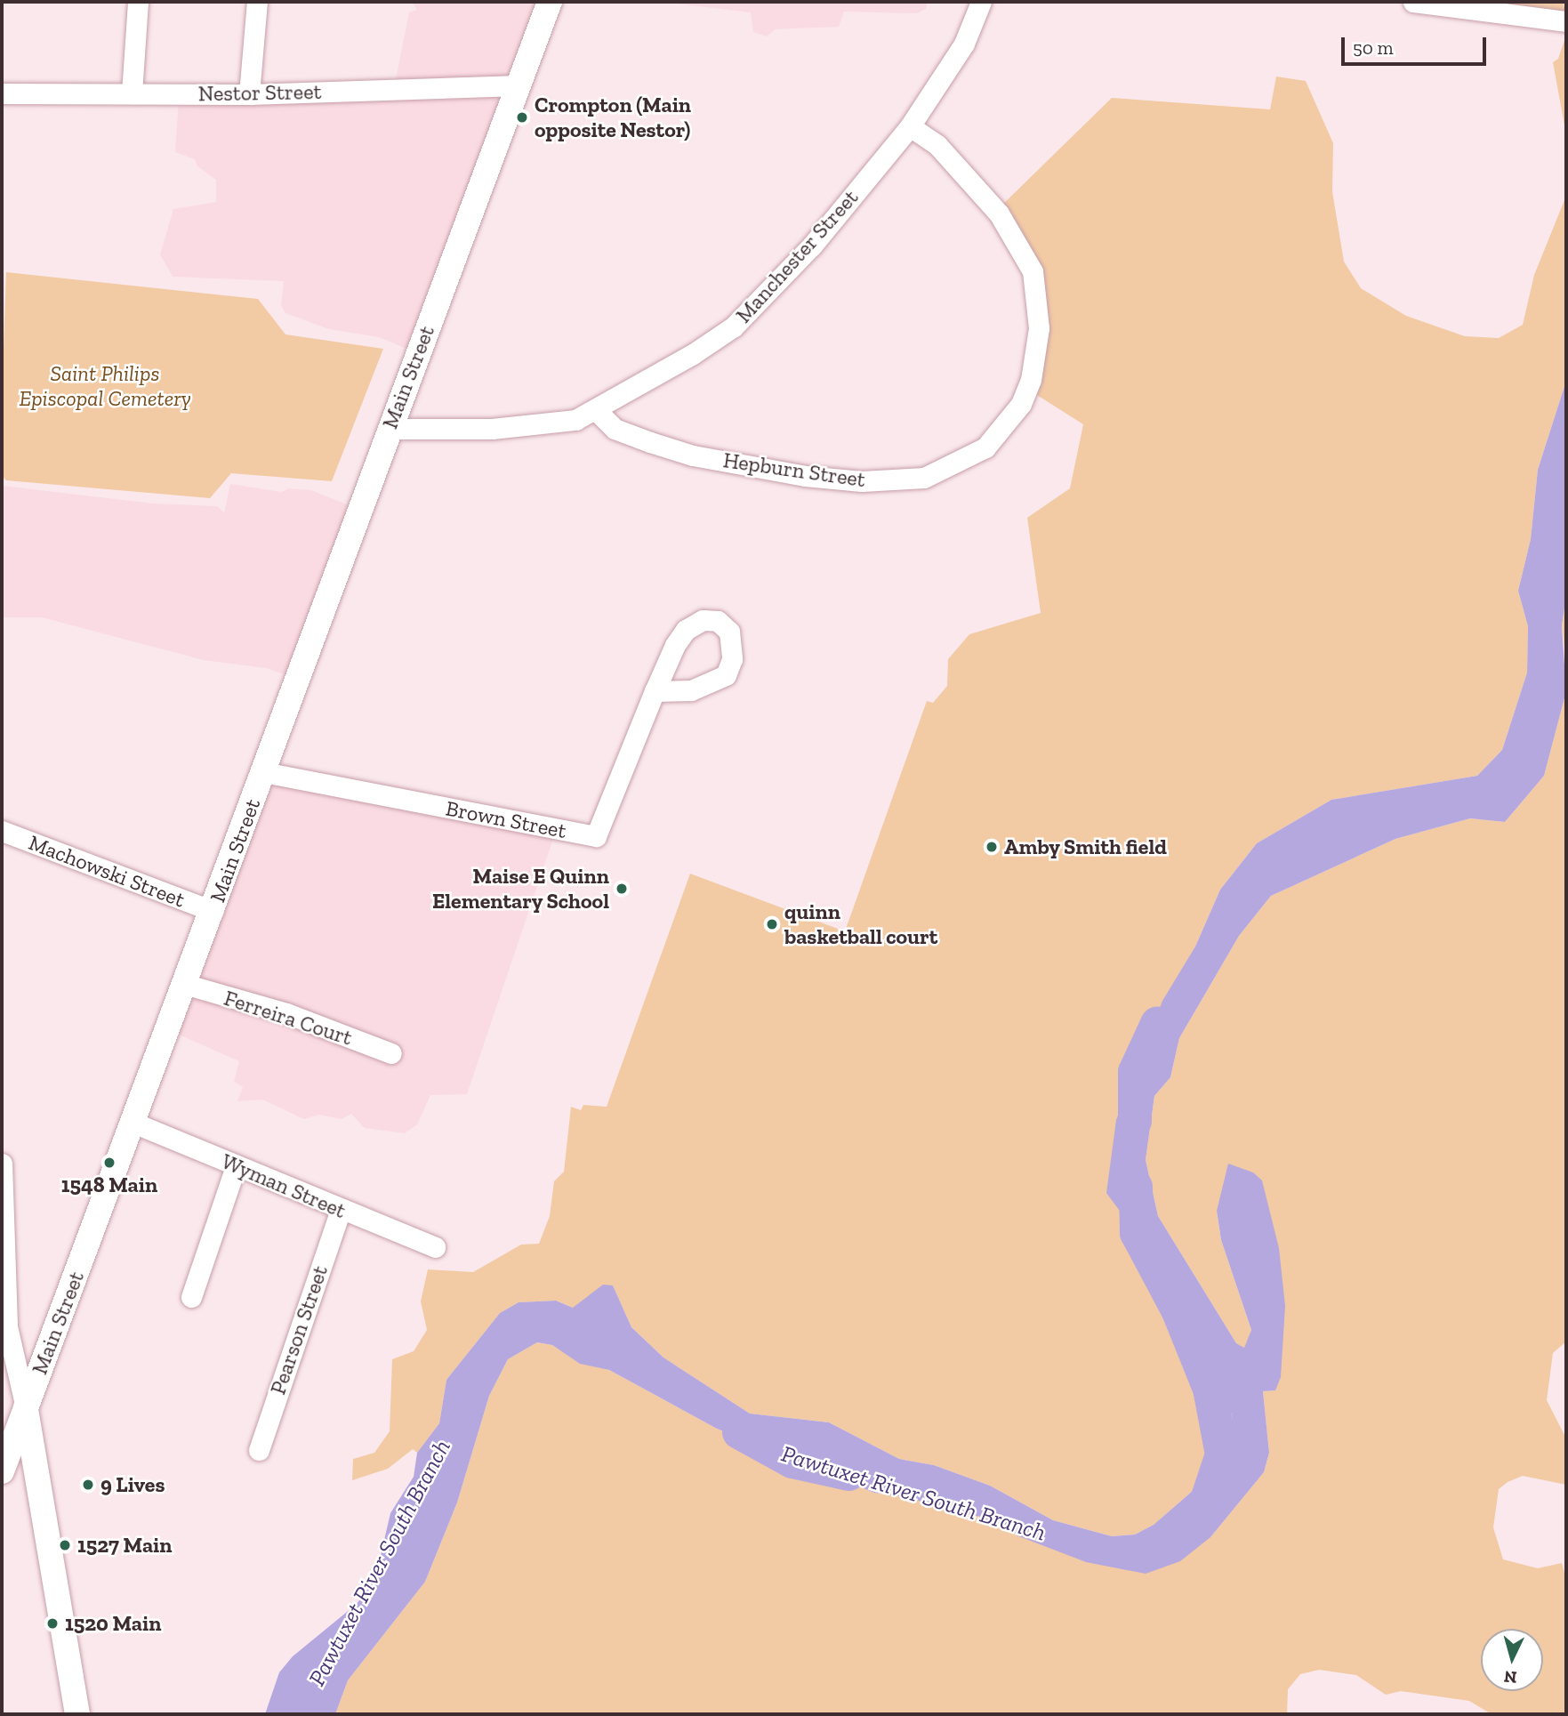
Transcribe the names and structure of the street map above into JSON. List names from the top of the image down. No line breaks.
{"streets":{"main road":["Main Street"],"street":["Nestor Street","Manchester Street","Hepburn Street","Brown Street","Machowski Street","Ferreira Court","Wyman Street","Pearson Street"]},"crossings":[["Nestor Street","Main Street"],["Manchester Street","Main Street"],["Manchester Street","Hepburn Street"],["Main Street","Brown Street"],["Main Street","Machowski Street"],["Main Street","Ferreira Court"],["Main Street","Wyman Street"],["Wyman Street","Pearson Street"]],"water":["Pawtuxet River South Branch"],"parks":["Saint Philips Episcopal Cemetery"],"places":["Crompton (Main opposite Nestor)","Amby Smith field","Maise E Quinn Elementary School","quinn basketball court","1548 Main","9 Lives","1527 Main","1520 Main"],"scale_bar":"50 m","north":"bottom"}
